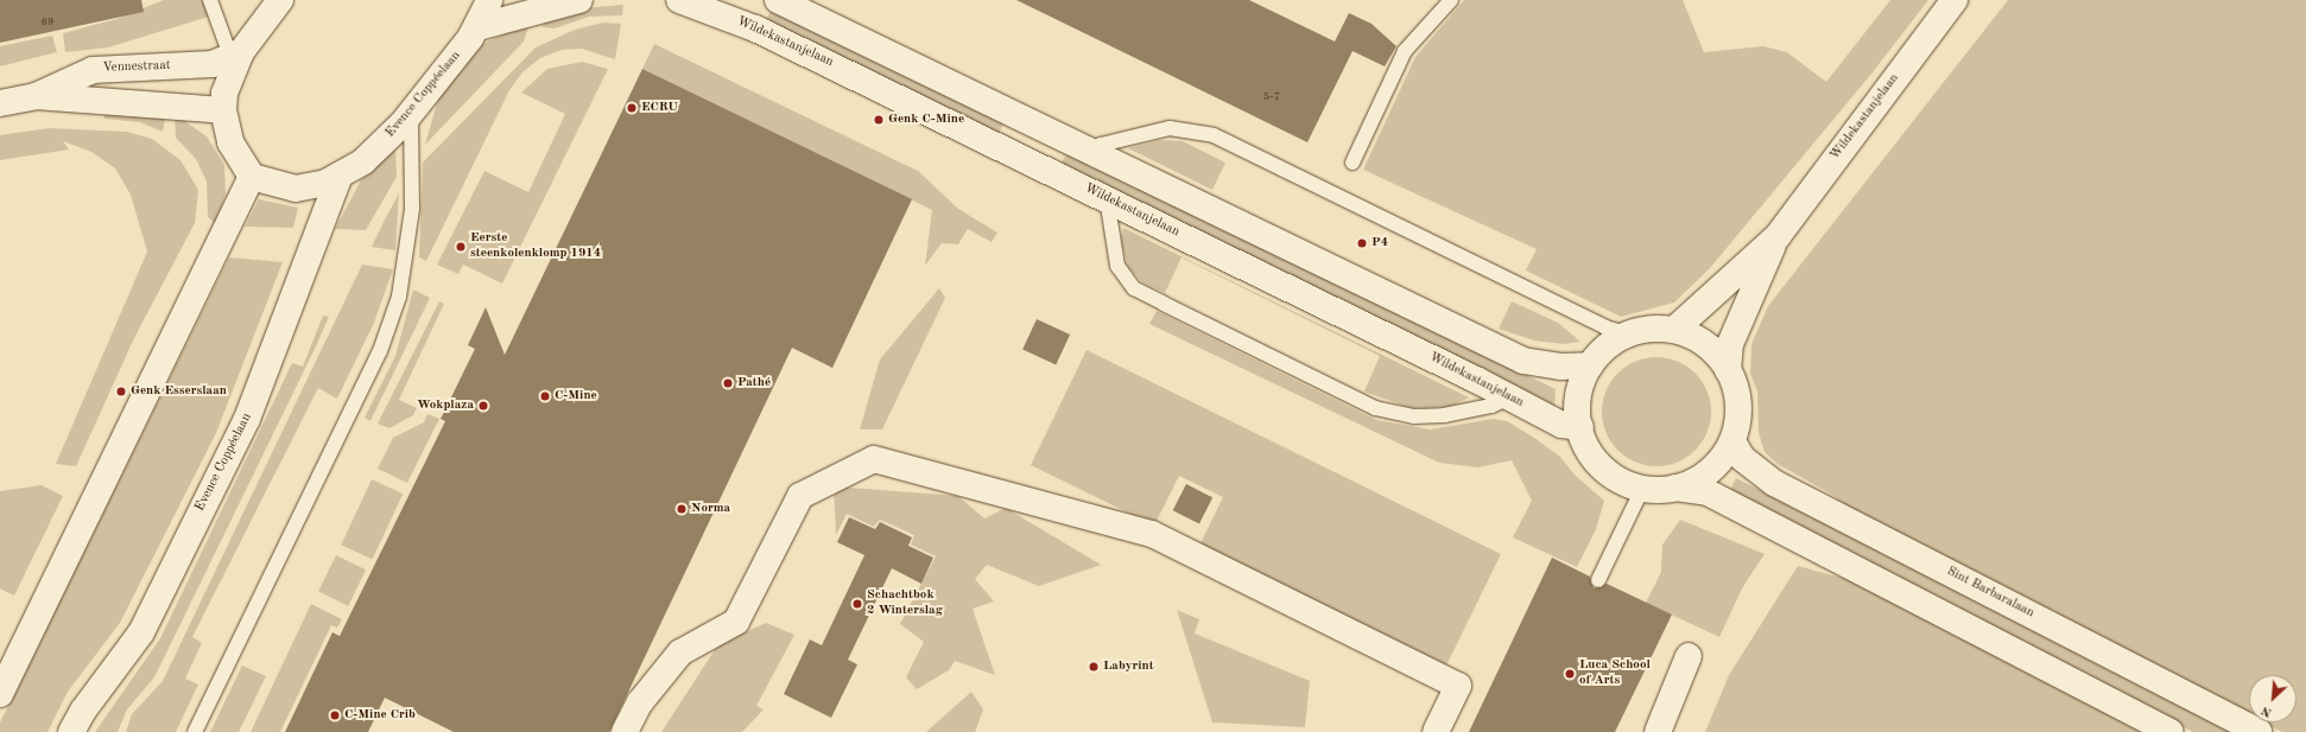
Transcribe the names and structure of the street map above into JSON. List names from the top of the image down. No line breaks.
{"streets":{"street":["Wildekastanjelaan","Vennestraat","Evence Coppéelaan","Sint Barbaralaan"]},"crossings":[["Wildekastanjelaan","Sint Barbaralaan"]],"places":["ECRU","Genk C-Mine","P4","Eerste steenkolenklomp 1914","Pathé","Genk Esserslaan","C-Mine","Wokplaza","Norma","Schachtbok 2 Winterslag","Labyrint","Luca School of Arts","C-Mine Crib"],"house_numbers":["69","5-7"],"north":"bottom left"}
